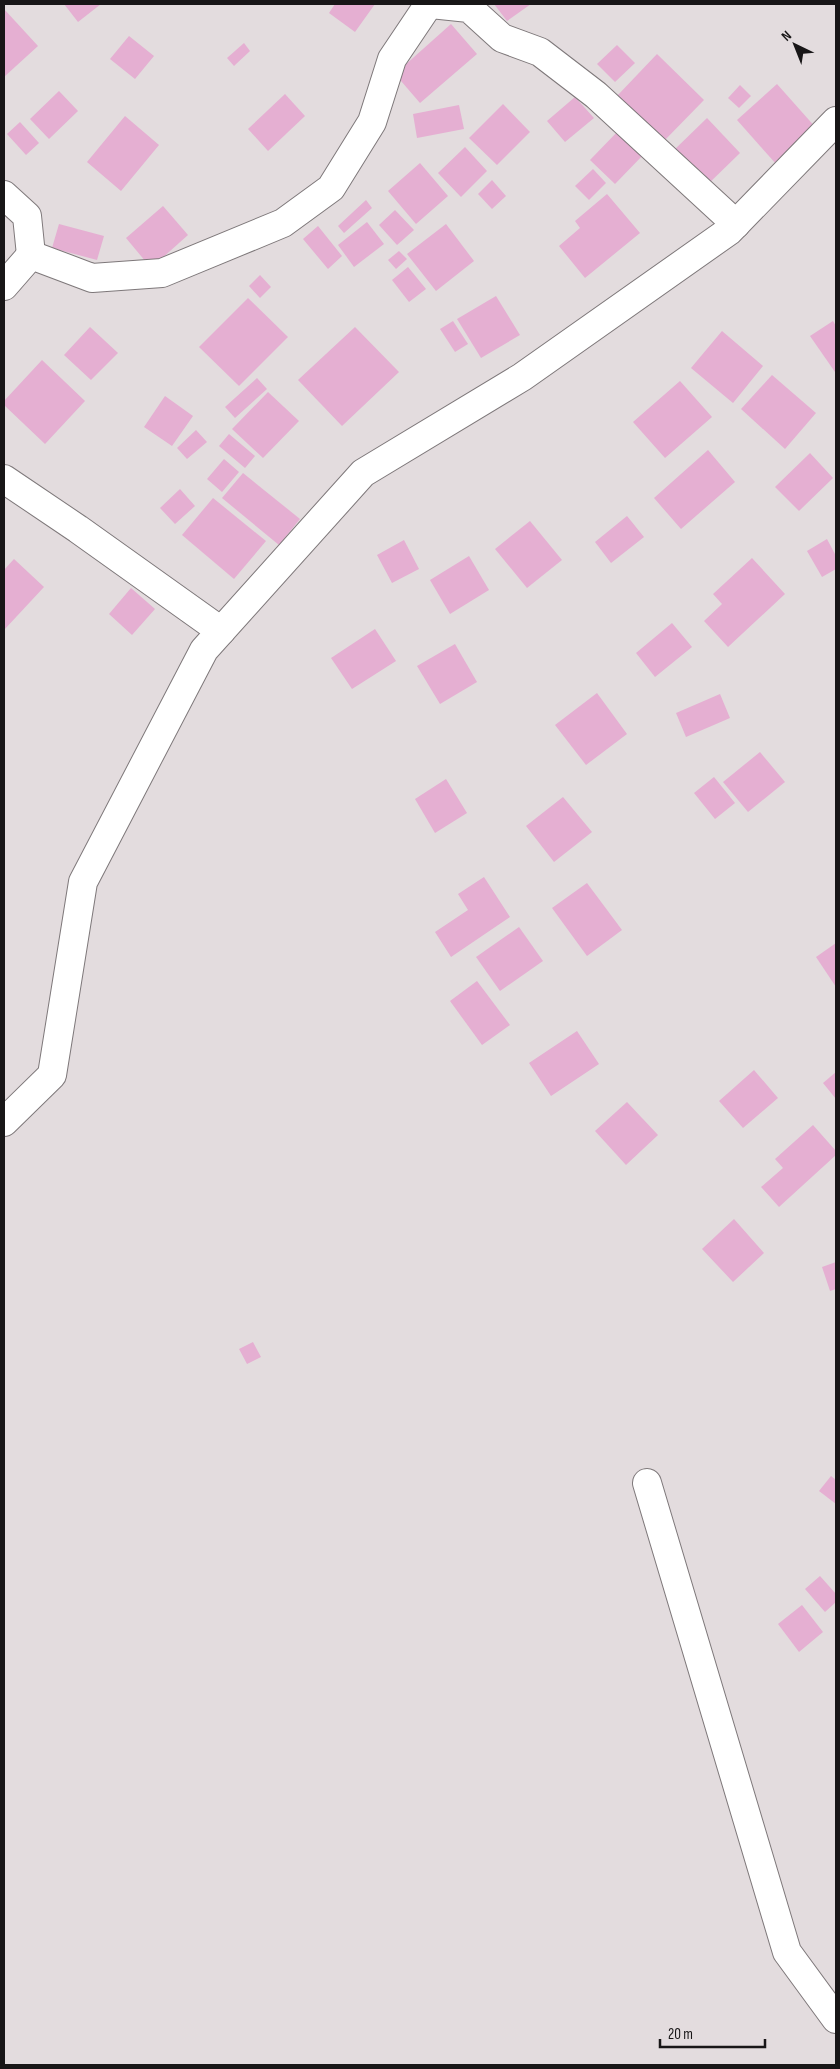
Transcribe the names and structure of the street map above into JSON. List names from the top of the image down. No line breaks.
{"scale_bar":"20 m","north":"top left"}
